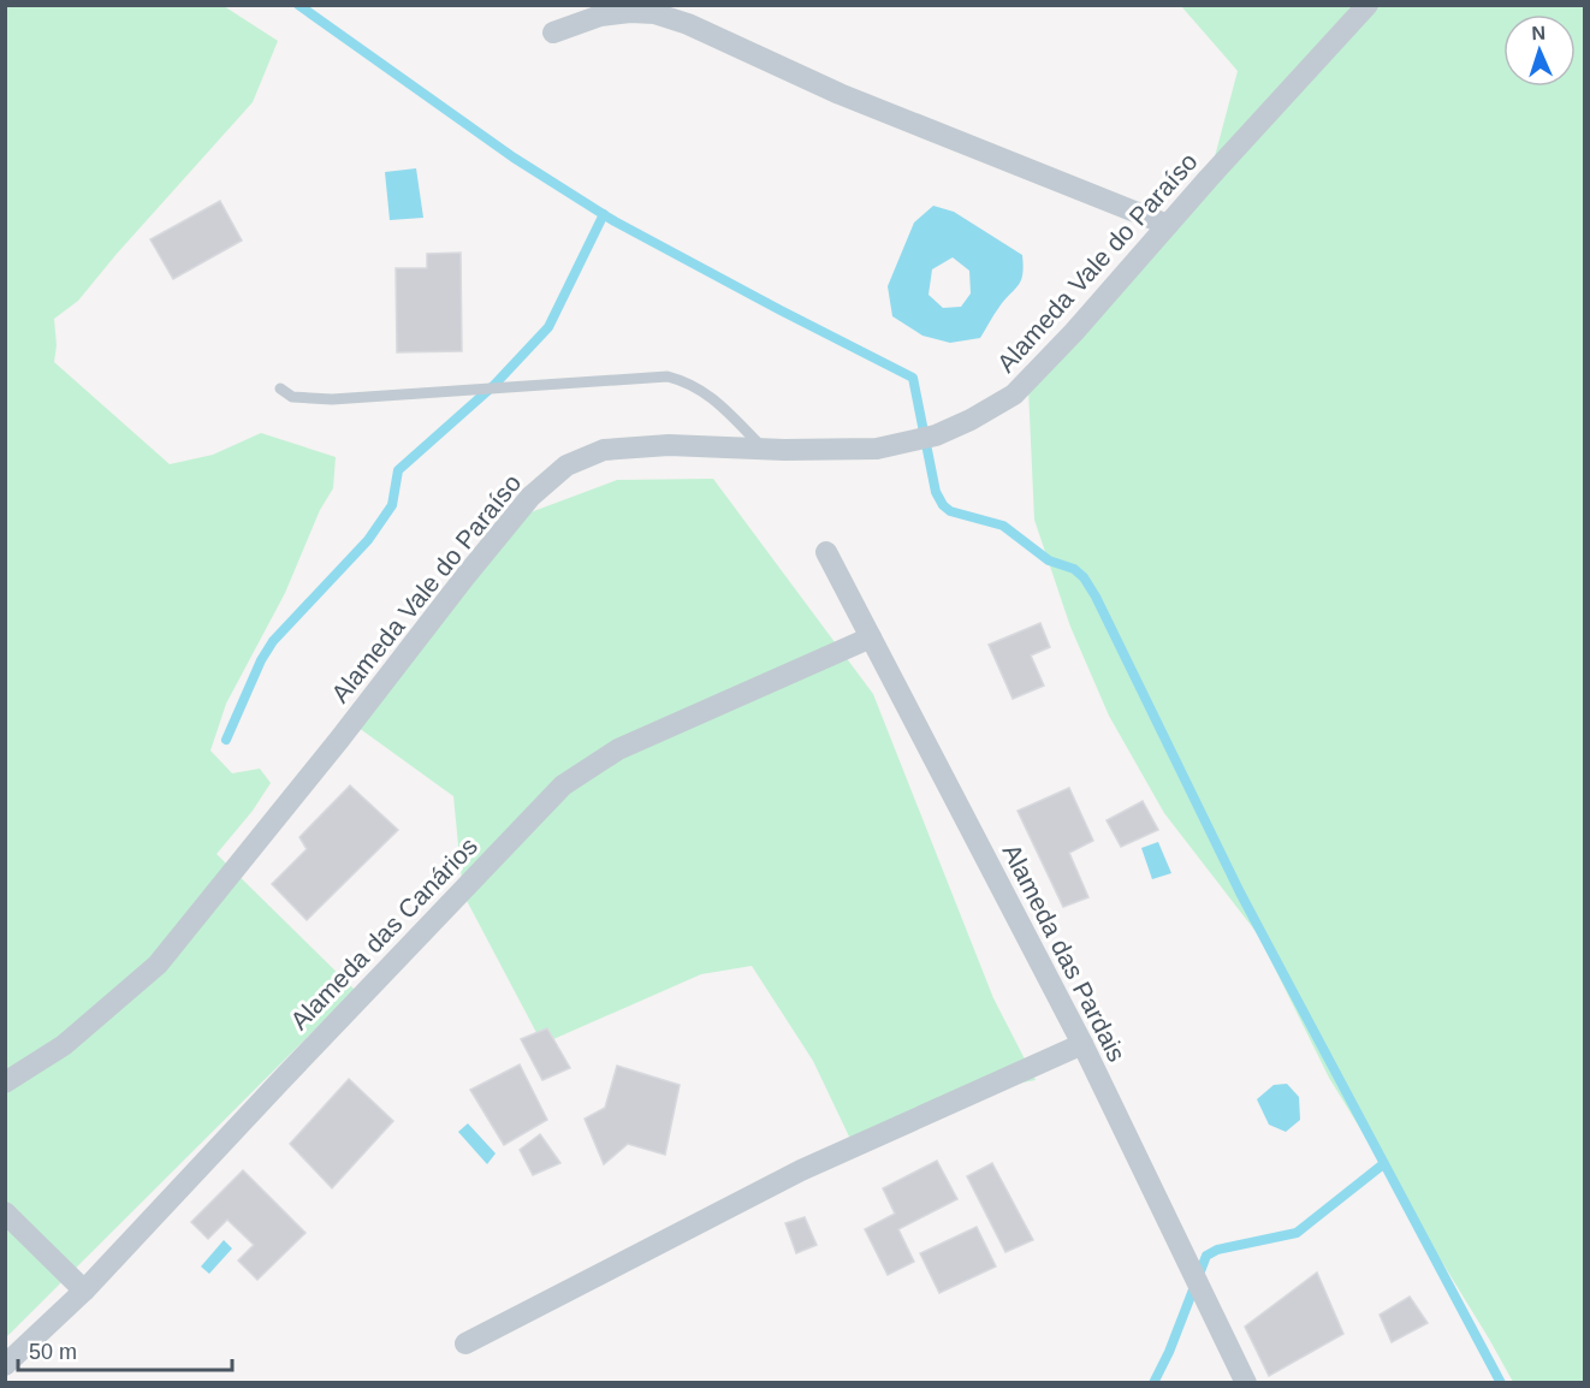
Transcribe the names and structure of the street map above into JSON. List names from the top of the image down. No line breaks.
{"streets":{"street":["Alameda Vale do Paraíso","Alameda das Canários","Alameda das Pardais"]},"crossings":[["Alameda das Canários","Alameda das Pardais"]],"scale_bar":"50 m","north":"top"}
